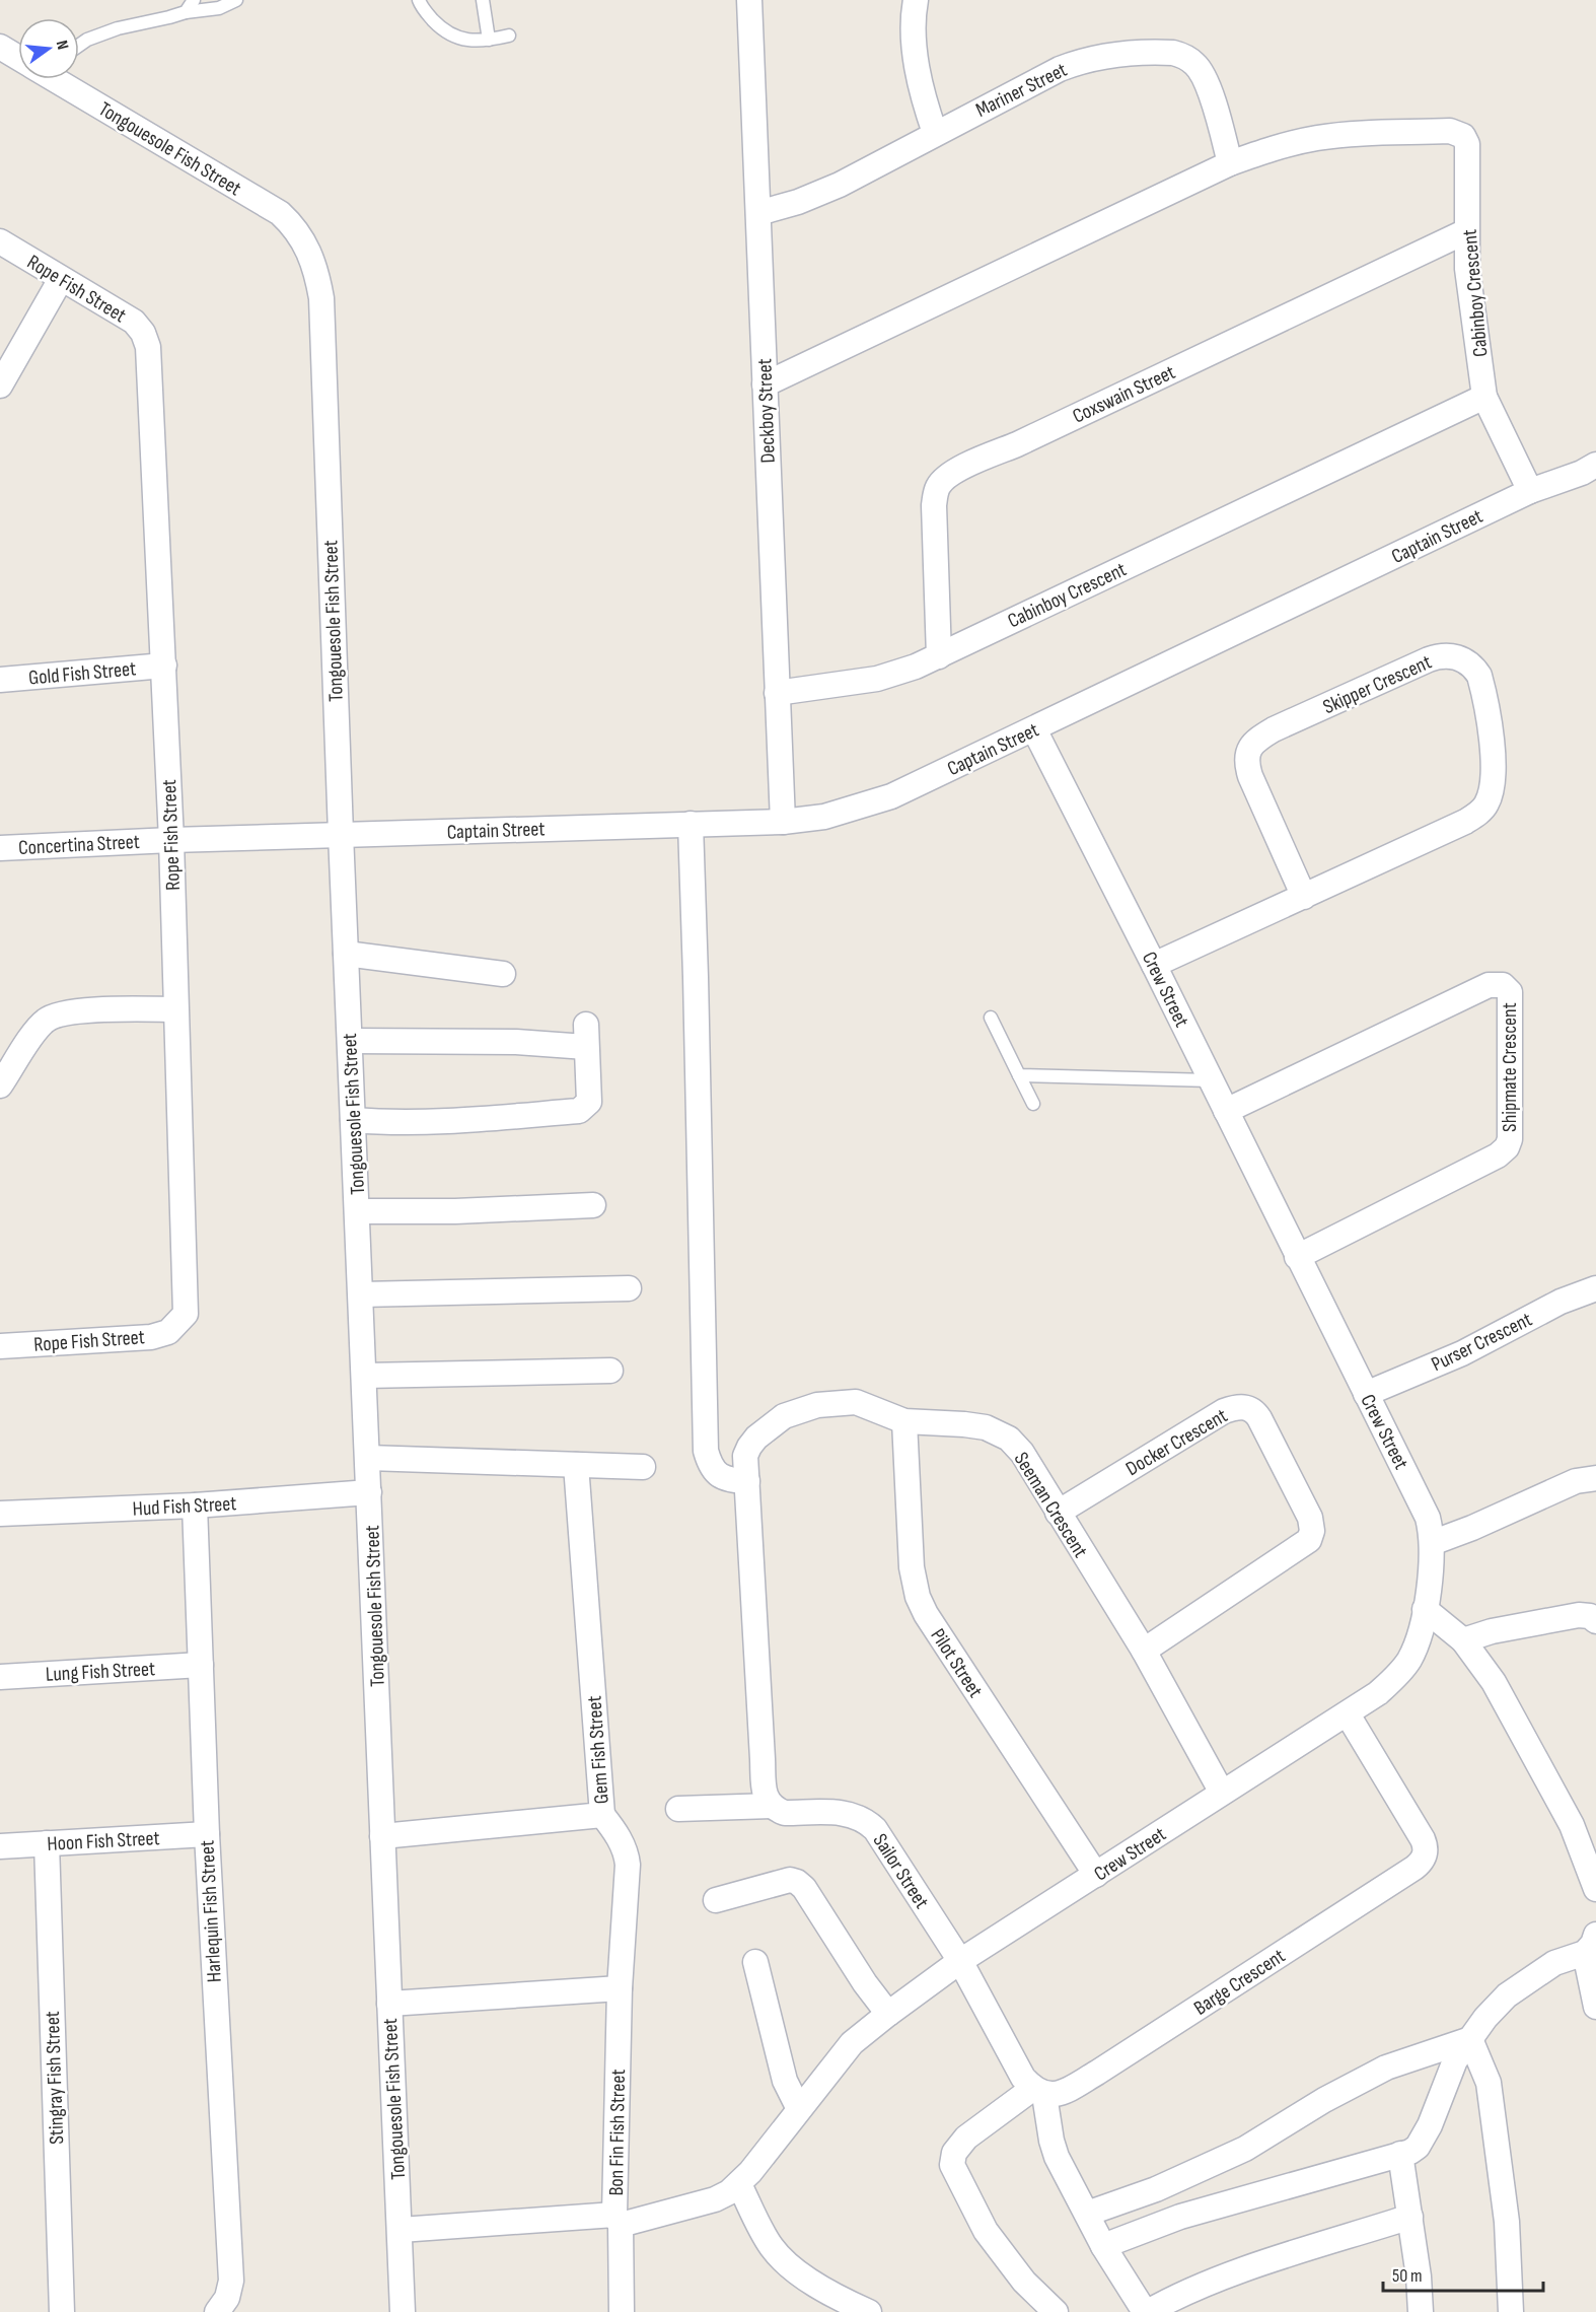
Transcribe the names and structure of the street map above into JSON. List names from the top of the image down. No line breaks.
{"streets":{"street":["Mariner Street","Tongouesole Fish Street","Rope Fish Street","Cabinboy Crescent","Coxswain Street","Deckboy Street","Captain Street","Gold Fish Street","Skipper Crescent","Concertina Street","Crew Street","Shipmate Crescent","Purser Crescent","Docker Crescent","Seeman Crescent","Hud Fish Street","Pilot Street","Lung Fish Street","Gem Fish Street","Hoon Fish Street","Sailor Street","Harlequin Fish Street","Barge Crescent","Stingray Fish Street","Bon Fin Fish Street"]},"crossings":[["Mariner Street","Cabinboy Crescent"],["Mariner Street","Deckboy Street"],["Tongouesole Fish Street","Captain Street"],["Tongouesole Fish Street","Concertina Street"],["Tongouesole Fish Street","Hud Fish Street"],["Tongouesole Fish Street","Gem Fish Street"],["Rope Fish Street","Gold Fish Street"],["Rope Fish Street","Concertina Street"],["Cabinboy Crescent","Coxswain Street"],["Cabinboy Crescent","Deckboy Street"],["Deckboy Street","Captain Street"],["Captain Street","Concertina Street"],["Captain Street","Crew Street"],["Skipper Crescent","Crew Street"],["Crew Street","Shipmate Crescent"],["Crew Street","Purser Crescent"],["Crew Street","Seeman Crescent"],["Crew Street","Pilot Street"],["Crew Street","Sailor Street"],["Crew Street","Barge Crescent"],["Docker Crescent","Seeman Crescent"],["Seeman Crescent","Pilot Street"],["Seeman Crescent","Sailor Street"],["Hud Fish Street","Harlequin Fish Street"],["Lung Fish Street","Harlequin Fish Street"],["Gem Fish Street","Bon Fin Fish Street"],["Hoon Fish Street","Harlequin Fish Street"],["Hoon Fish Street","Stingray Fish Street"]],"scale_bar":"50 m","north":"right"}
